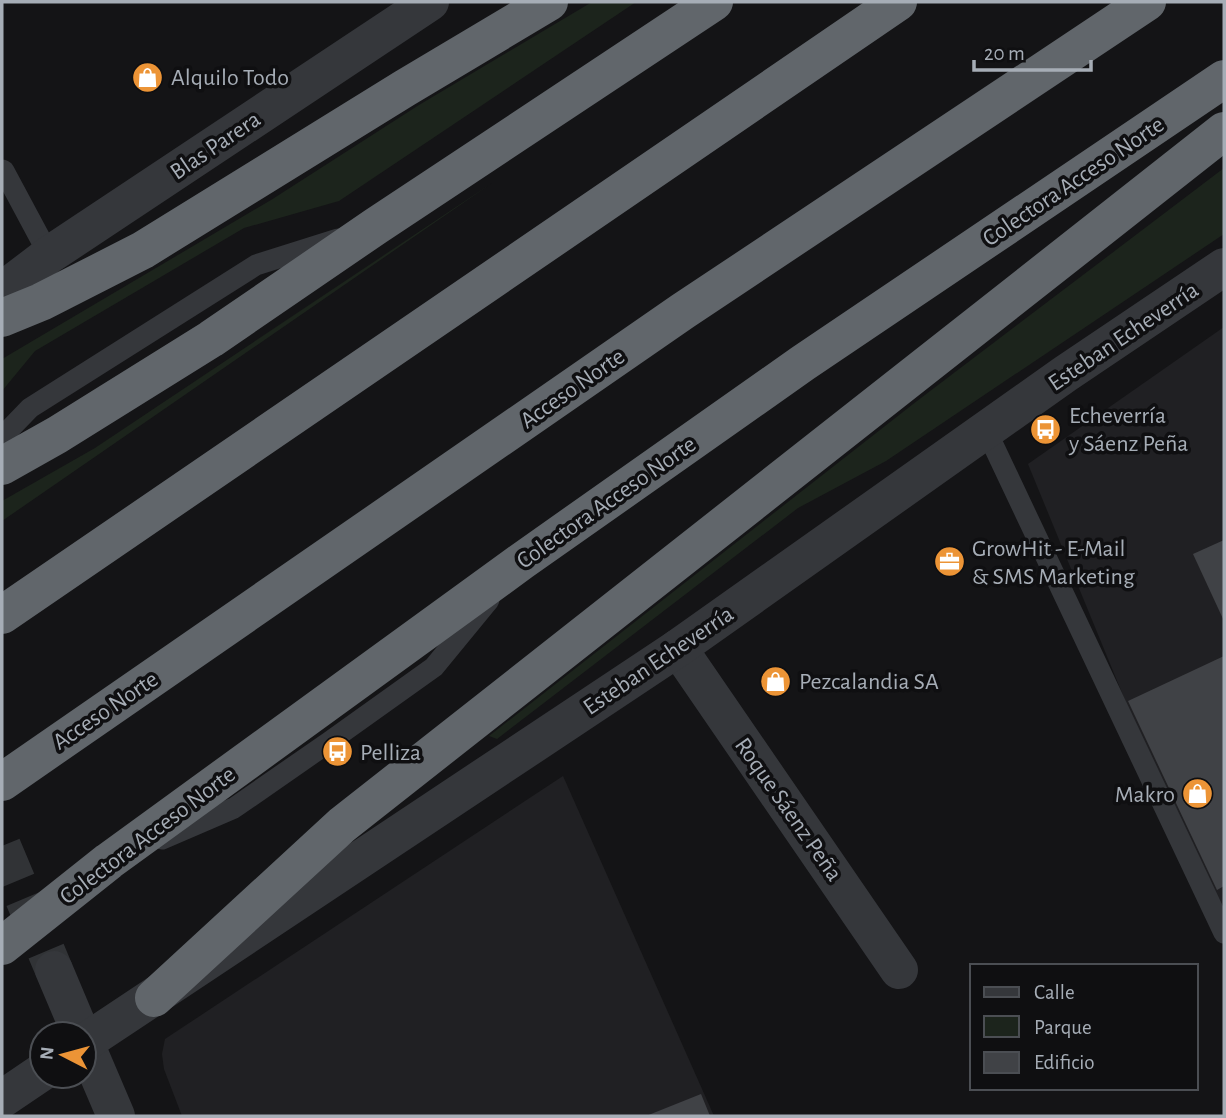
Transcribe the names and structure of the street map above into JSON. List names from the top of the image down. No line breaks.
{"streets":{"highway":["Colectora Acceso Norte","Acceso Norte"],"street":["Blas Parera","Esteban Echeverría","Roque Sáenz Peña"]},"crossings":[["Esteban Echeverría","Roque Sáenz Peña"]],"places":{"shop":["Alquilo Todo","Pezcalandia SA","Makro"],"bus stop":["Echeverría y Sáenz Peña","Pelliza"],"office":["GrowHit - E-Mail & SMS Marketing"]},"legend":["Calle","Parque","Edificio"],"scale_bar":"20 m","north":"left"}
